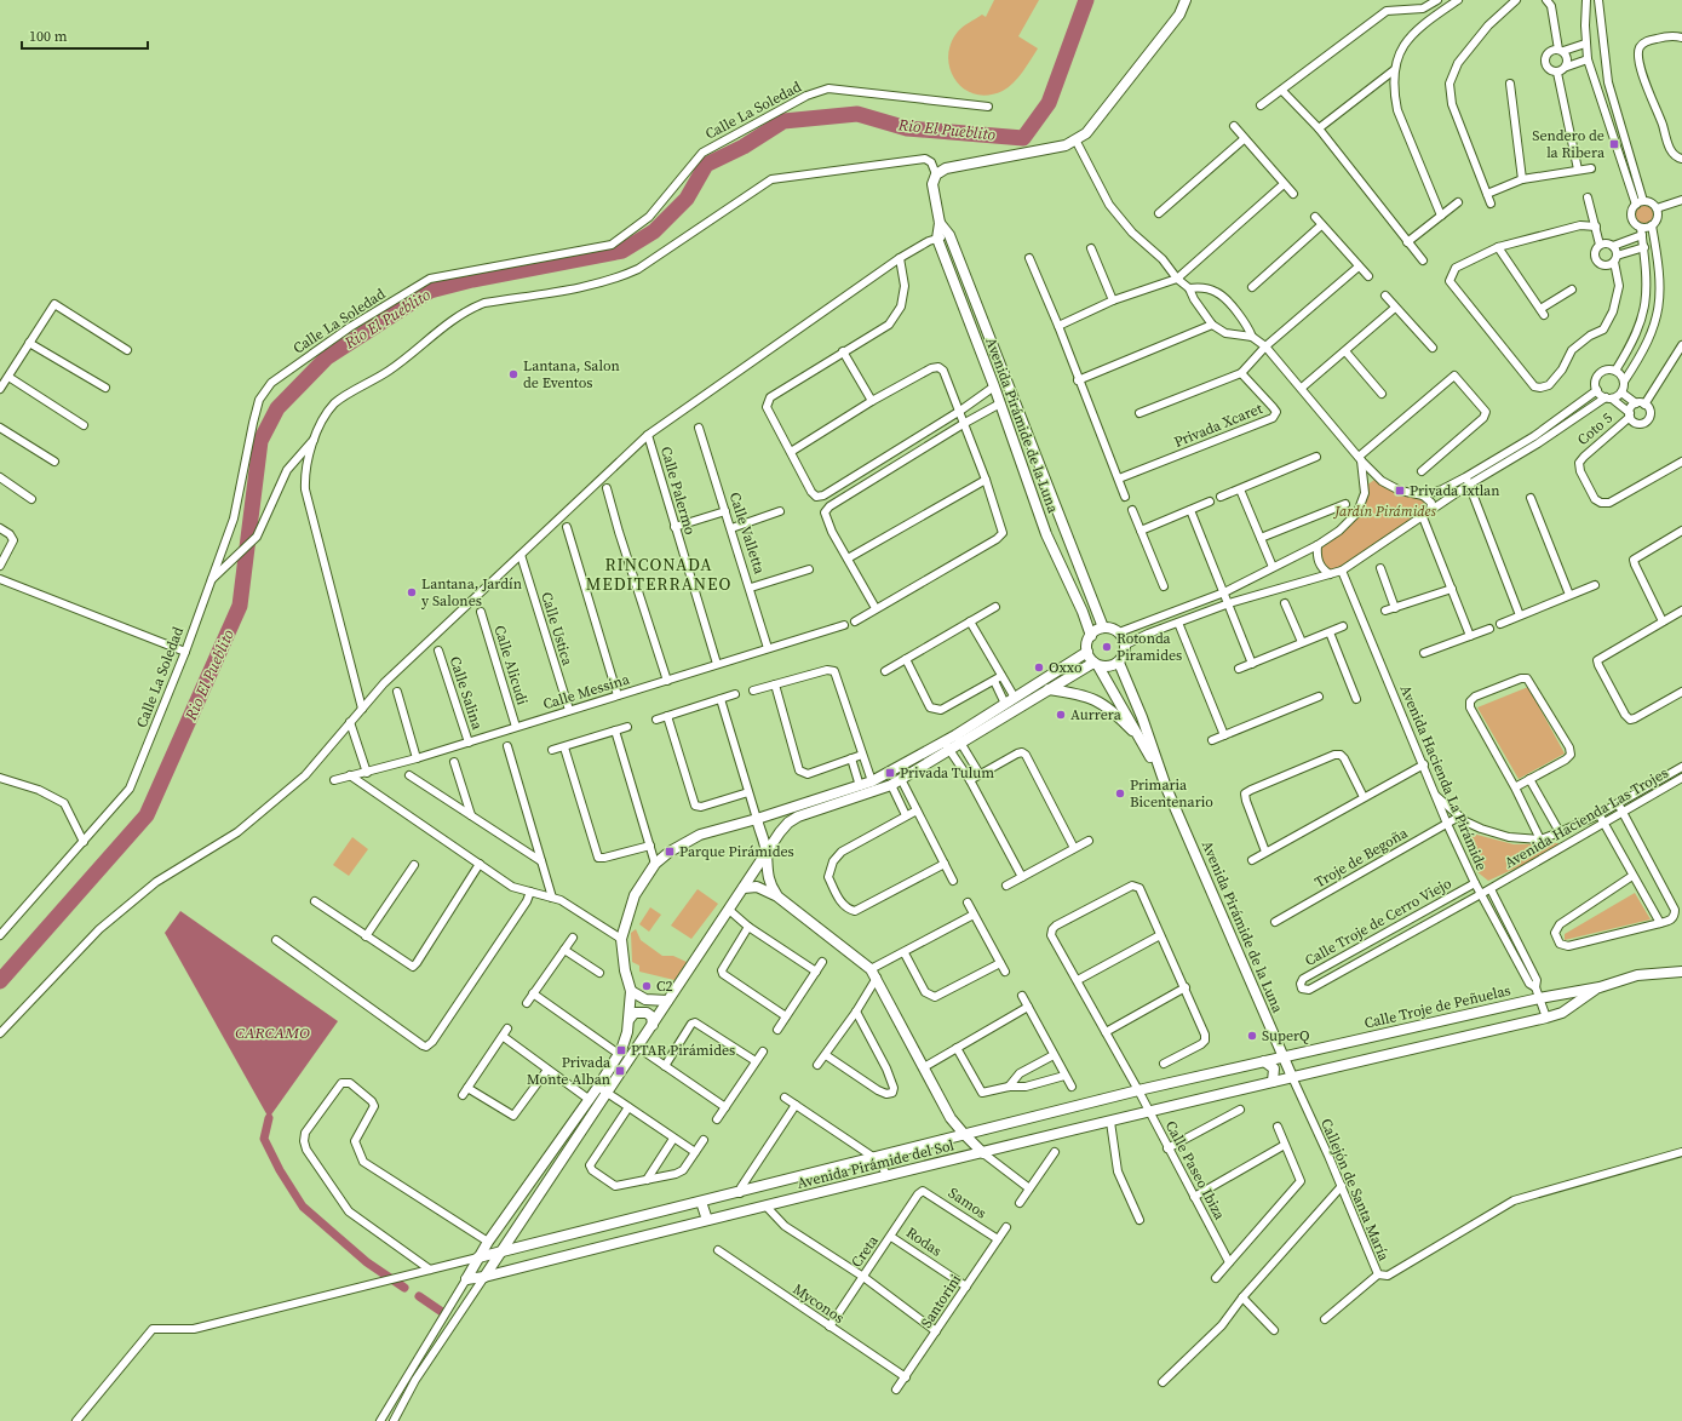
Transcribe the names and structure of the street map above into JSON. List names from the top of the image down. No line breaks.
{"streets":{"street":["Calle La Soledad","Avenida Pirámide de la Luna","Privada Xcaret","Coto 5","Calle Palermo","Calle Valletta","Calle Ustica","Calle Alicudi","Calle Messina","Calle Salina","Avenida Hacienda La Pirámide","Avenida Hacienda Las Trojes","Troje de Begoña","Calle Troje de Cerro Viejo","Calle Troje de Peñuelas","Avenida Pirámide del Sol","Calle Paseo Ibiza","Callejón de Santa María","Samos","Rodas","Creta","Santorini","Myconos"]},"crossings":[["Avenida Pirámide de la Luna","Calle Troje de Peñuelas"],["Avenida Pirámide de la Luna","Avenida Pirámide del Sol"],["Avenida Pirámide de la Luna","Callejón de Santa María"],["Calle Palermo","Calle Messina"],["Calle Valletta","Calle Messina"],["Calle Ustica","Calle Messina"],["Calle Alicudi","Calle Messina"],["Calle Messina","Calle Salina"],["Avenida Hacienda La Pirámide","Avenida Hacienda Las Trojes"],["Avenida Hacienda La Pirámide","Troje de Begoña"],["Avenida Hacienda La Pirámide","Calle Troje de Cerro Viejo"],["Avenida Hacienda La Pirámide","Calle Troje de Peñuelas"],["Avenida Hacienda Las Trojes","Troje de Begoña"],["Avenida Hacienda Las Trojes","Calle Troje de Cerro Viejo"],["Calle Troje de Peñuelas","Avenida Pirámide del Sol"],["Calle Troje de Peñuelas","Callejón de Santa María"],["Avenida Pirámide del Sol","Calle Paseo Ibiza"],["Avenida Pirámide del Sol","Callejón de Santa María"],["Samos","Creta"],["Samos","Santorini"],["Rodas","Creta"],["Rodas","Santorini"],["Creta","Myconos"],["Santorini","Myconos"]],"districts":["RINCONADA MEDITERRANEO"],"water":["Rio El Pueblito","CARCAMO"],"parks":["Jardín Pirámides"],"places":{"transit":["Sendero de la Ribera","Privada Ixtlan","Privada Tulum","Parque Pirámides","PTAR Pirámides","Privada Monte Alban"],"other":["Lantana, Salon de Eventos","Lantana, Jardín y Salones","Rotonda Piramides","Oxxo","Aurrera","Primaria Bicentenario","C2","SuperQ"]},"scale_bar":"100 m"}
